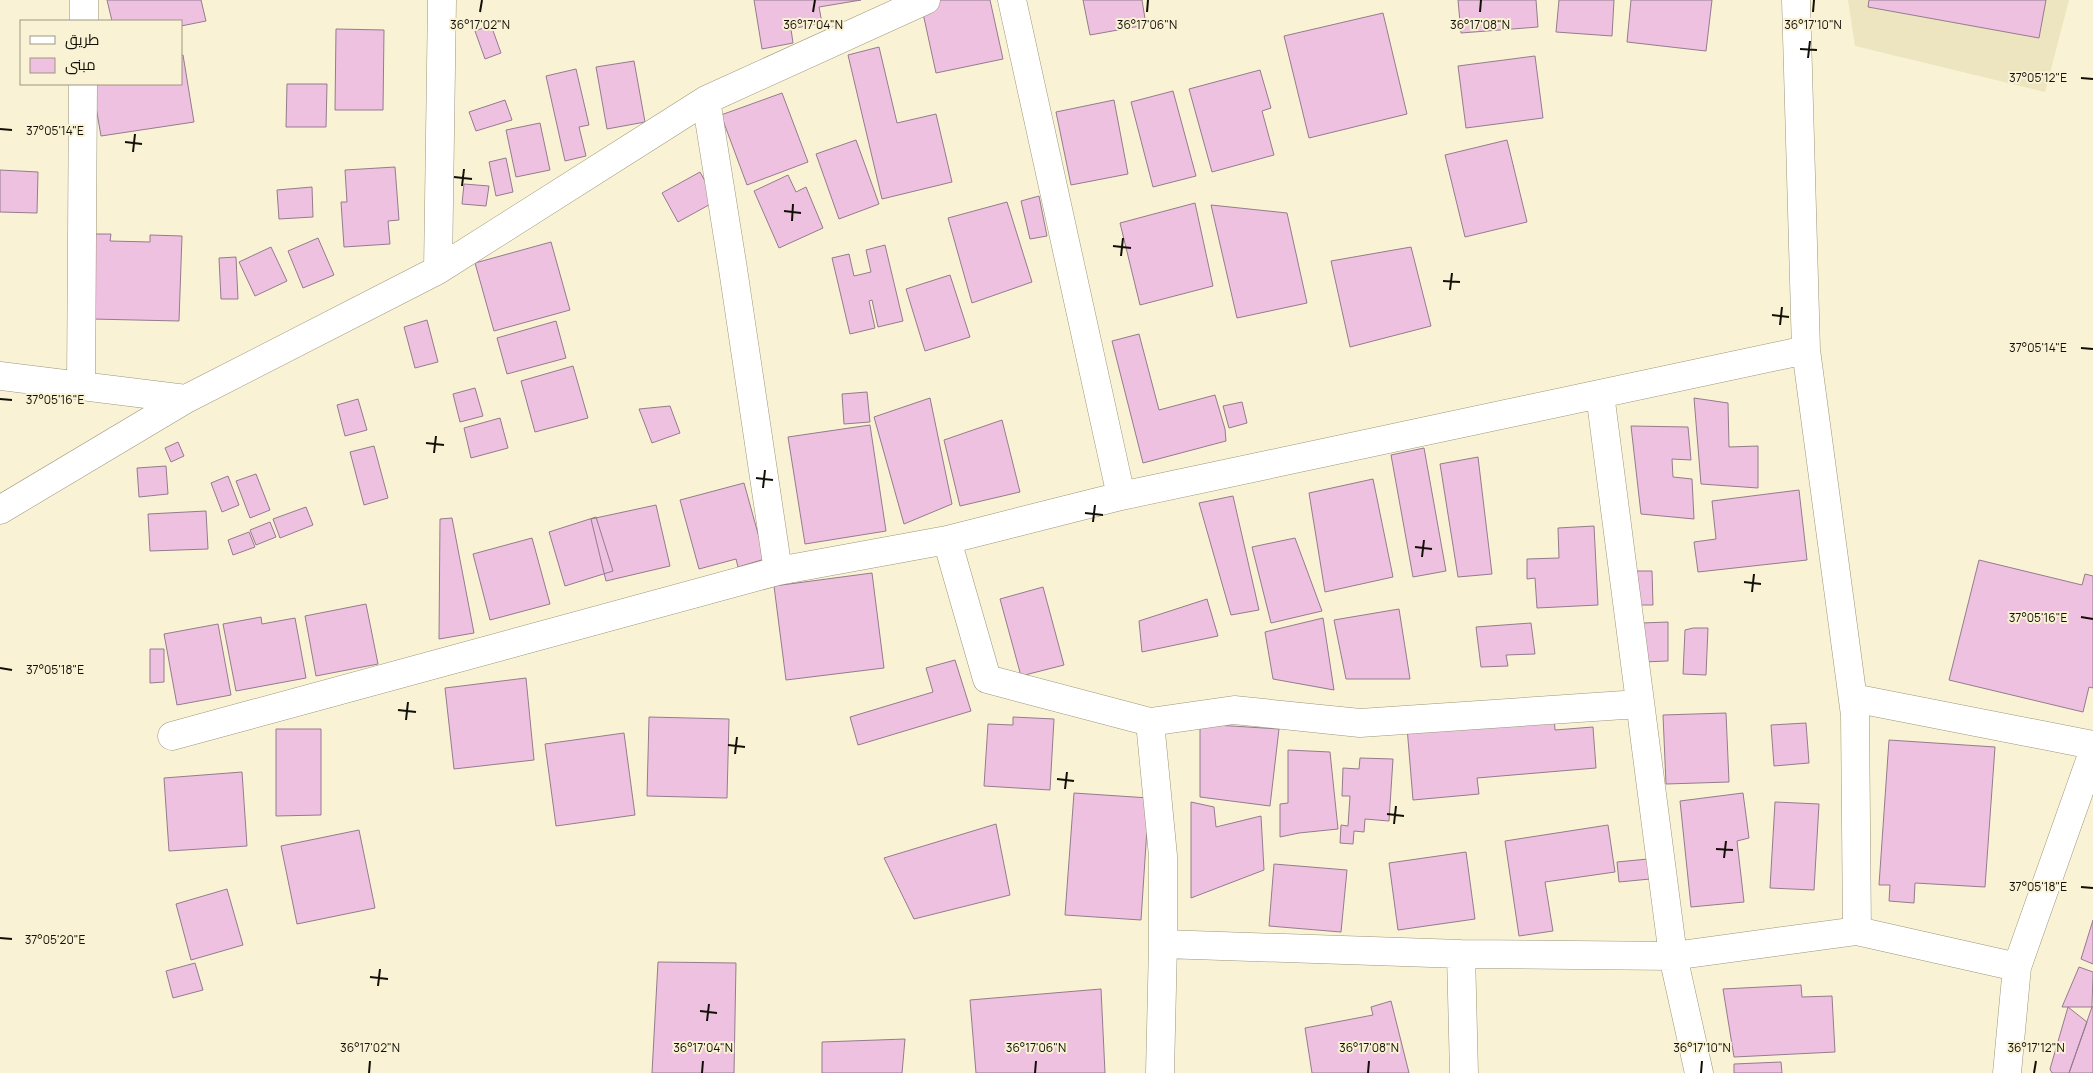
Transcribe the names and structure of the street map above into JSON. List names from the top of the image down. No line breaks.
{"legend":["طريق","مبنى"],"coordinates":["36°17'02\"N","36°17'04\"N","36°17'06\"N","36°17'08\"N","36°17'10\"N","37°05'12\"E","37°05'14\"E","37°05'16\"E","37°05'18\"E","37°05'20\"E","36°17'12\"N"]}
